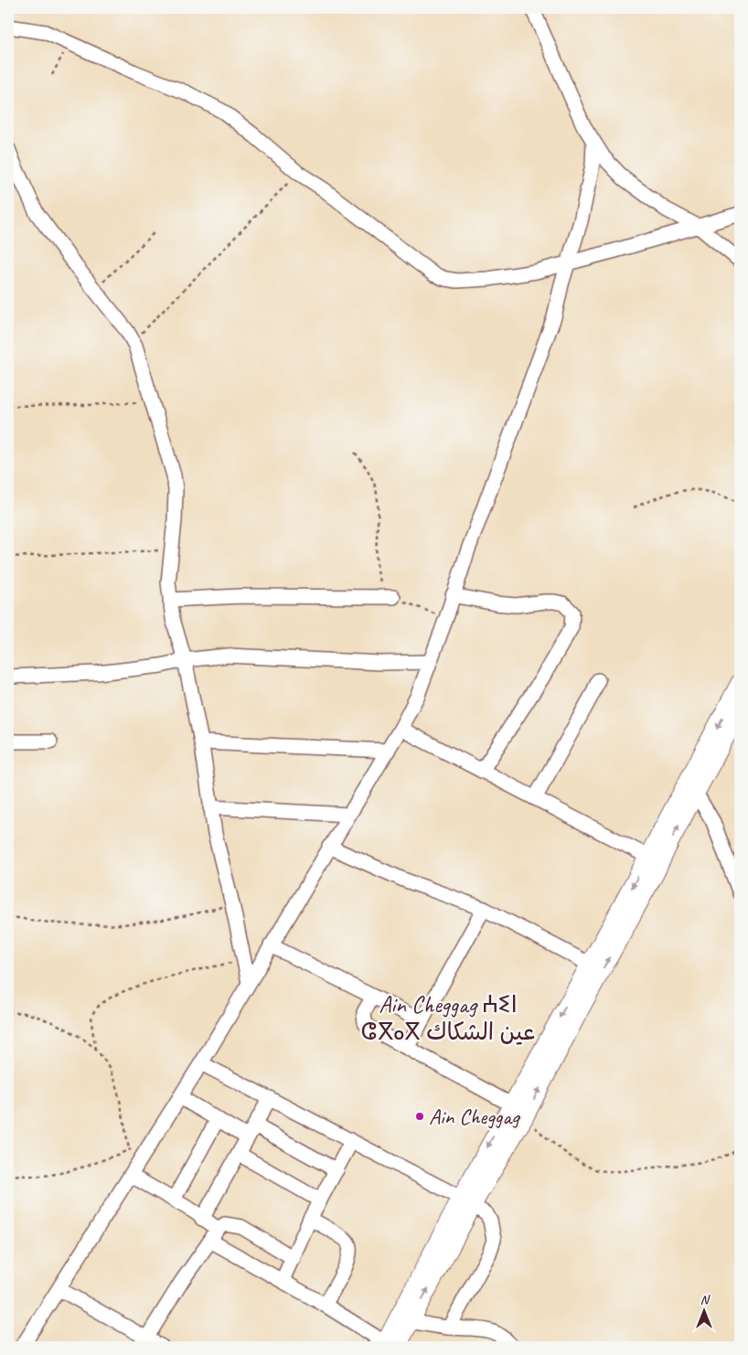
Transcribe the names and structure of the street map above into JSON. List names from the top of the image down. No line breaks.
{"districts":["Ain Cheggag ⵄⵉⵏ ⵛⴳⴰⴳ عين الشكاك"],"places":["Ain Cheggag"],"north":"top"}
